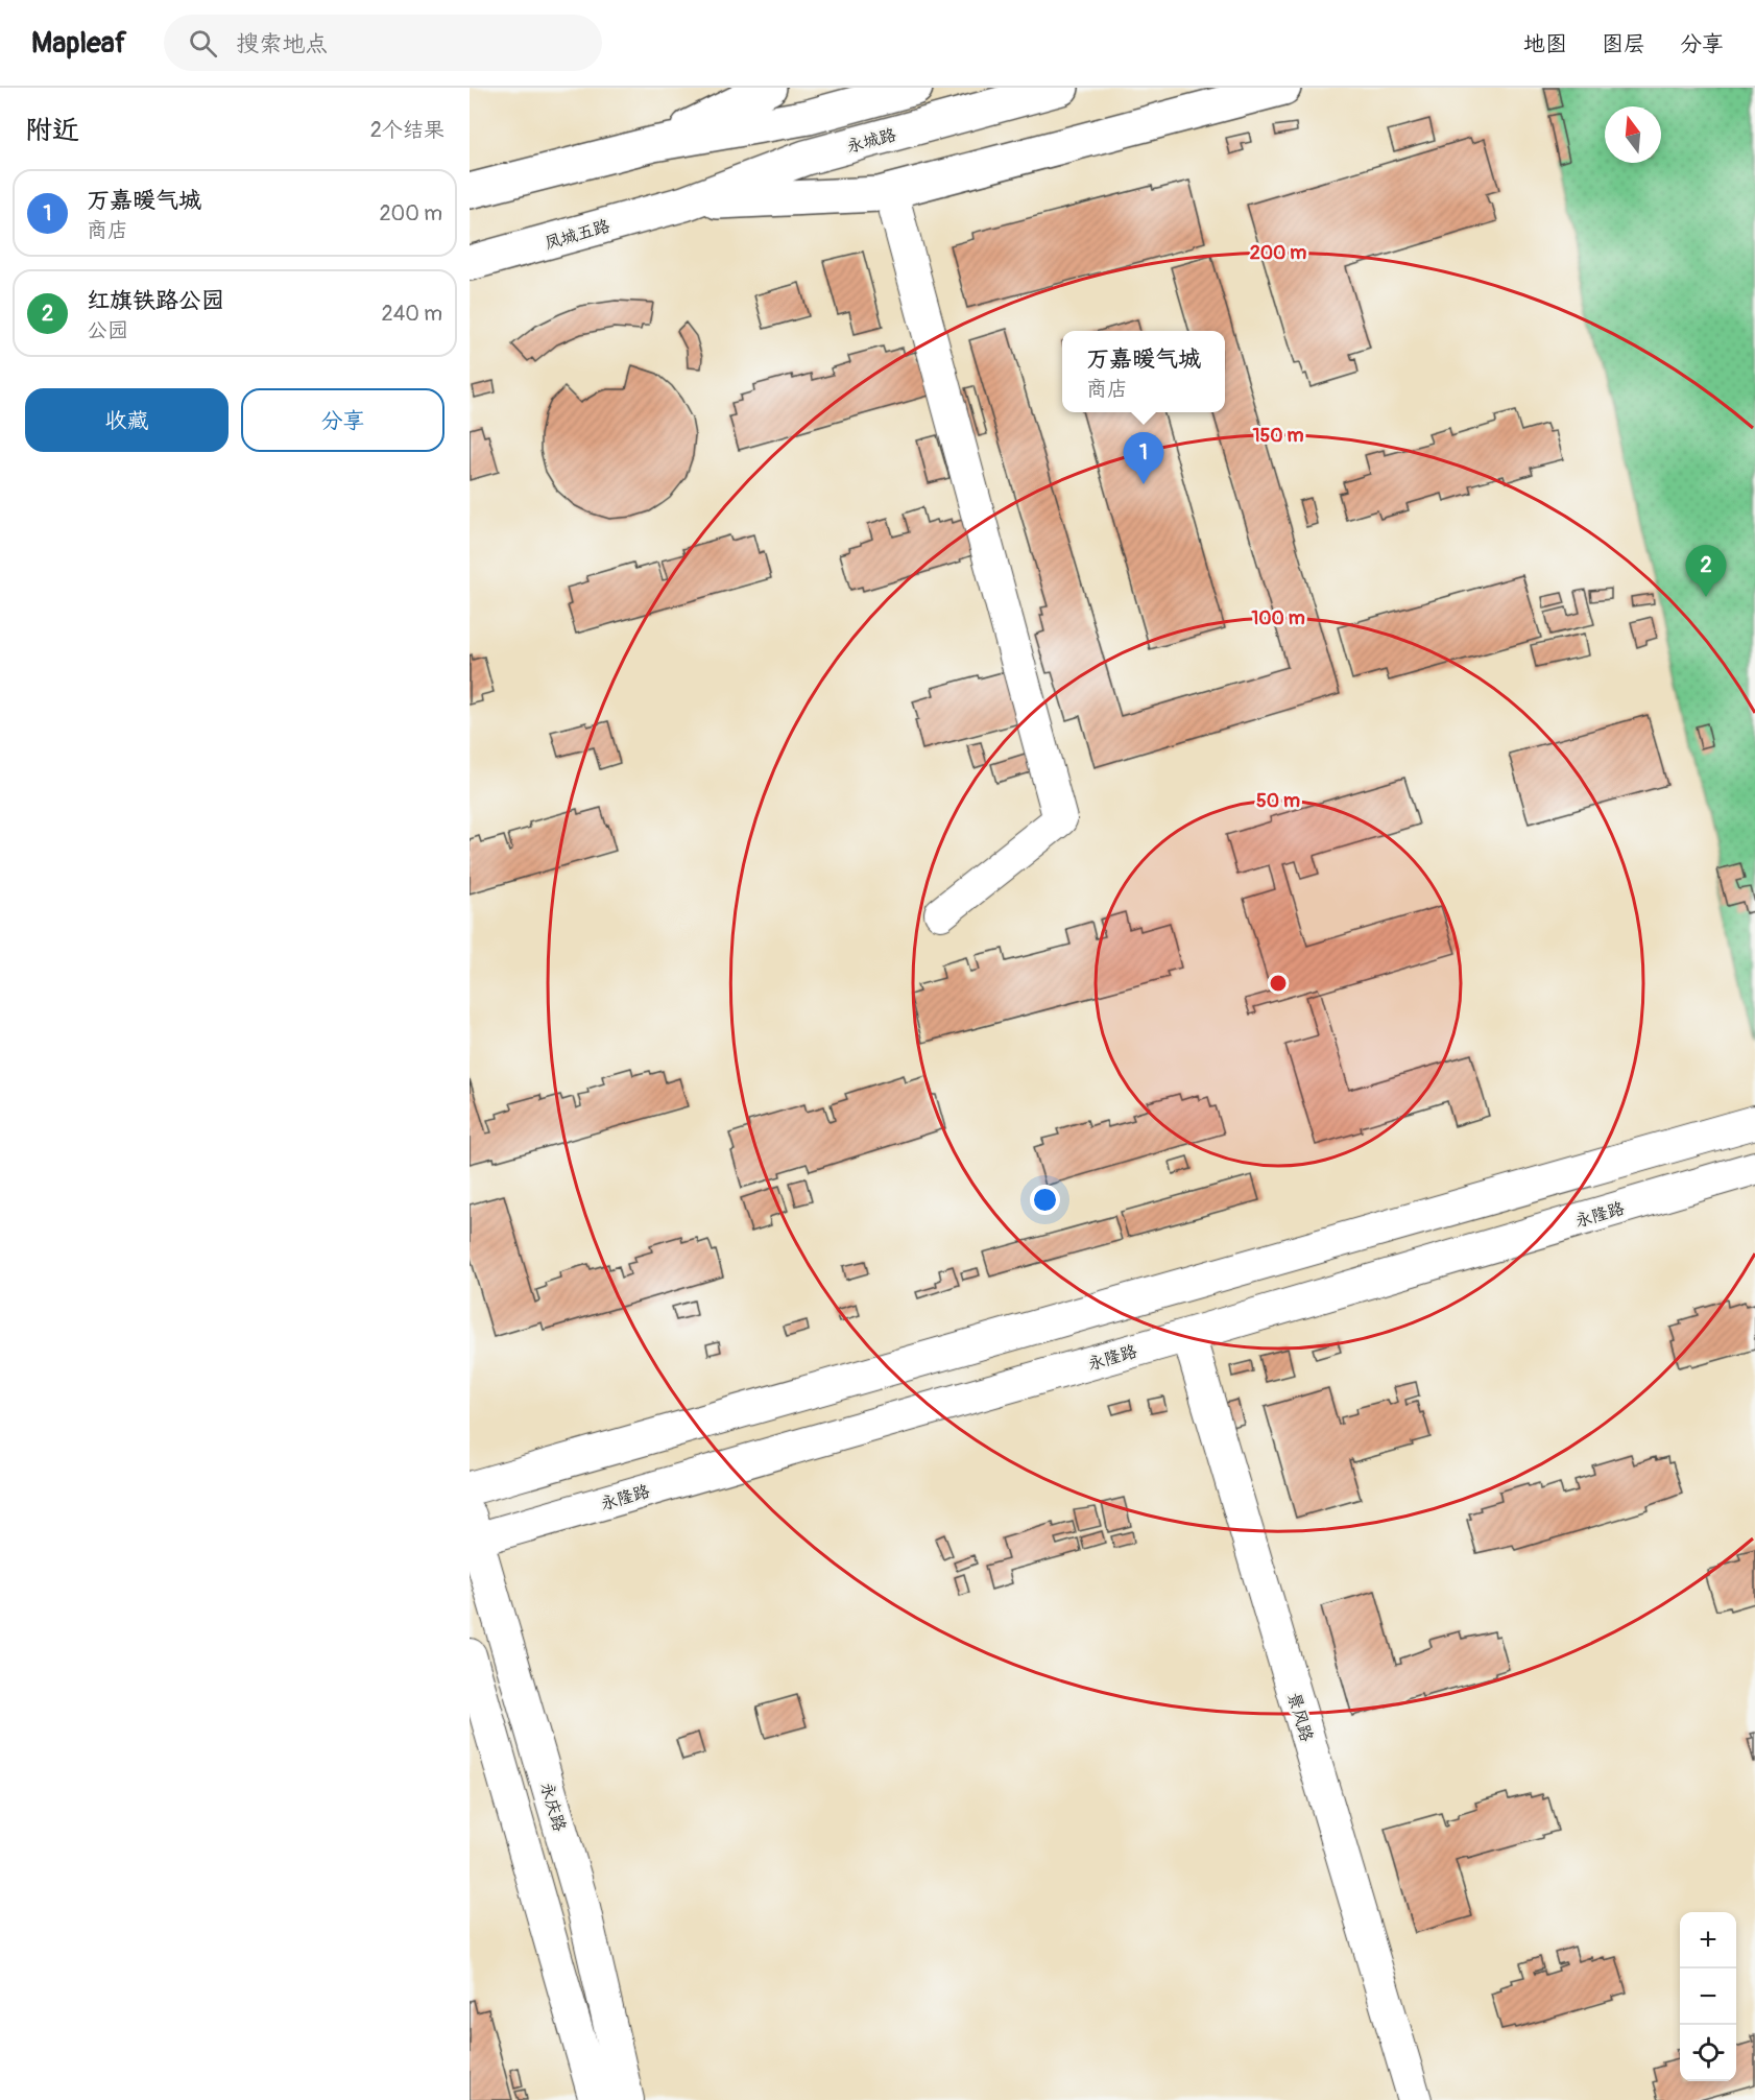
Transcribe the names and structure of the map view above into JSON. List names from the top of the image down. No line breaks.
{"streets":{"main road":["永城路","凤城五路"],"street":["永隆路","景风路","永庆路"]},"crossings":[["永城路","凤城五路"],["永隆路","景风路"],["永隆路","永庆路"]],"north":"top","page":{"header":"Mapleaf","search":"搜索地点","nav":["地图","图层","分享"],"heading":["附近","2个结果"],"list":[{"mark":"1","name":"万嘉暖气城","note":"商店","value":"200 m"},{"mark":"2","name":"红旗铁路公园","note":"公园","value":"240 m"}],"popup":["万嘉暖气城","商店"],"buttons":["收藏","分享"],"pins":["1","2"],"map_buttons":["+","−"]},"rings":["200 m","150 m","100 m","50 m"]}
